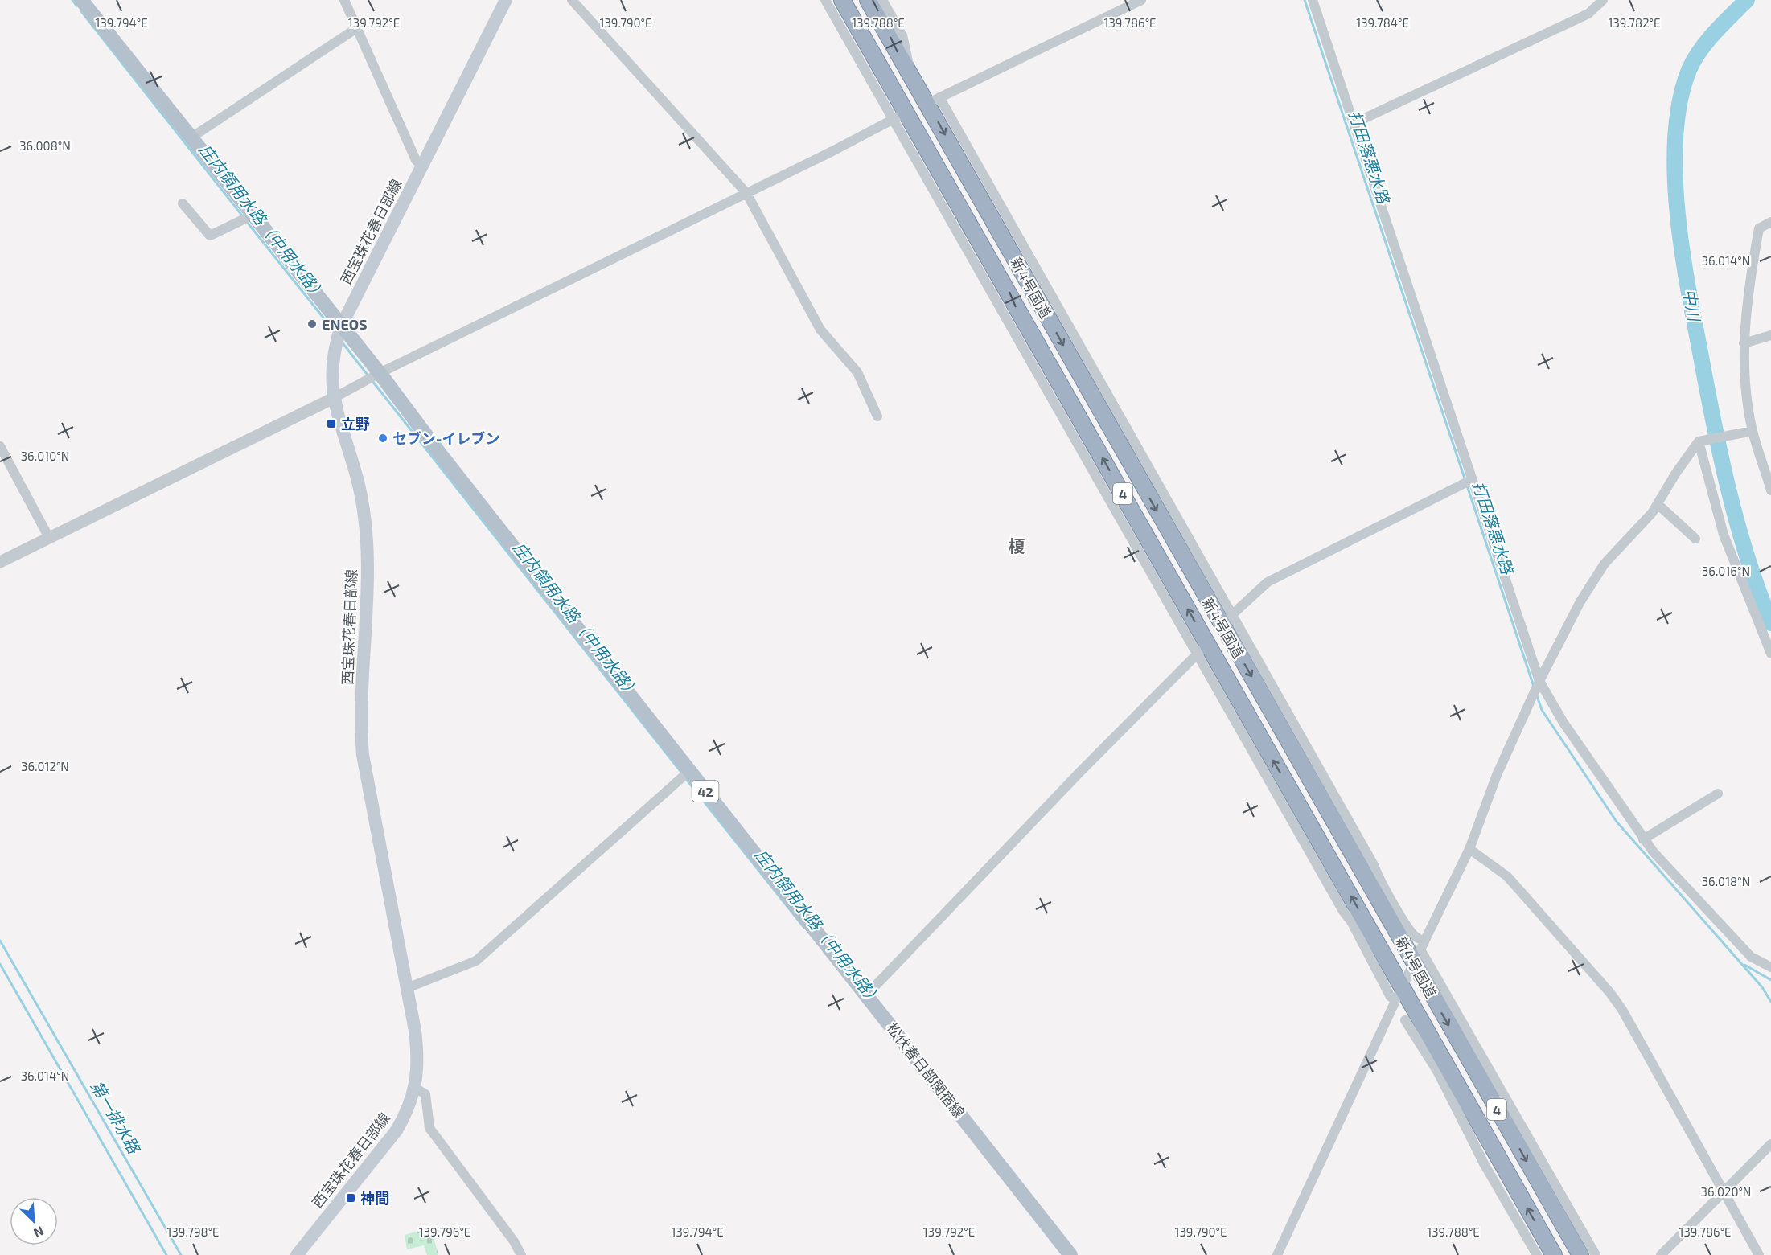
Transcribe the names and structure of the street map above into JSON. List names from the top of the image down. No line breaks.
{"streets":{"highway":["新4号国道","4"],"main road":["西宝珠花春日部線","42","松伏春日部関宿線"]},"crossings":[["西宝珠花春日部線","松伏春日部関宿線"]],"districts":["榎"],"water":["打田落悪水路","庄内領用水路（中用水路）","中川","第一排水路"],"places":{"other":["ENEOS","セブン-イレブン"],"transit":["立野","神間"]},"north":"bottom right","coordinates":["139.794°E","139.792°E","139.790°E","139.788°E","139.786°E","139.784°E","139.782°E","36.008°N","36.014°N","36.010°N","36.016°N","36.012°N","36.018°N","36.020°N","139.798°E","139.796°E"]}
